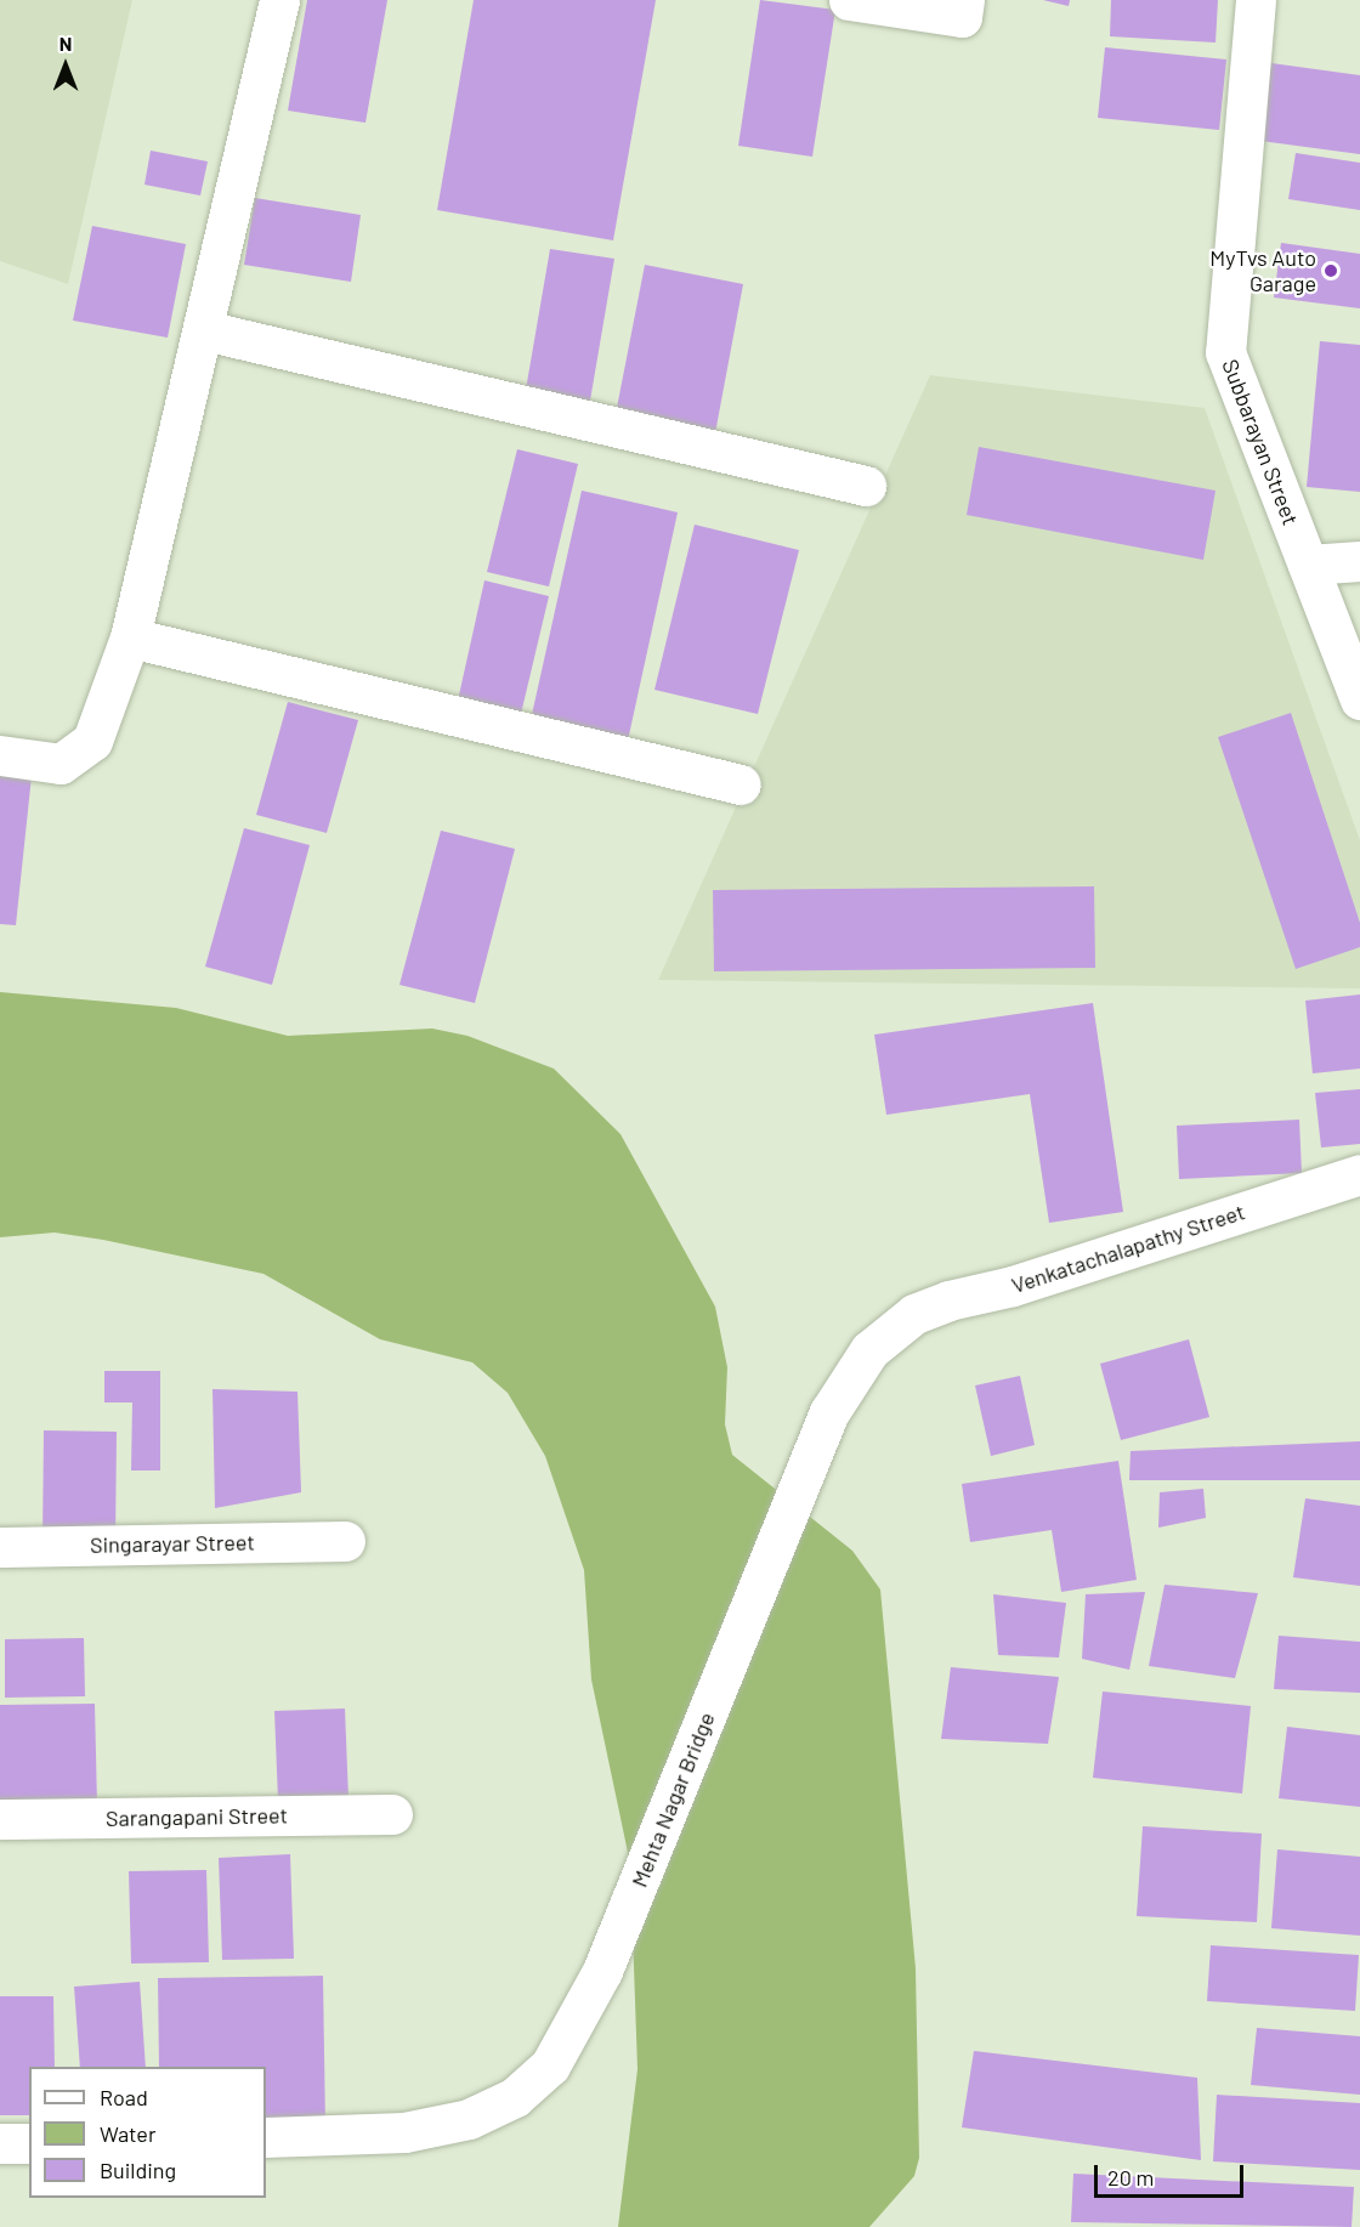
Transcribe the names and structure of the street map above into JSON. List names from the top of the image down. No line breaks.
{"streets":{"street":["Subbarayan Street","Venkatachalapathy Street","Singarayar Street","Mehta Nagar Bridge","Sarangapani Street"]},"crossings":[["Venkatachalapathy Street","Mehta Nagar Bridge"]],"places":["MyTvs Auto Garage"],"legend":["Road","Water","Building"],"scale_bar":"20 m","north":"top"}
